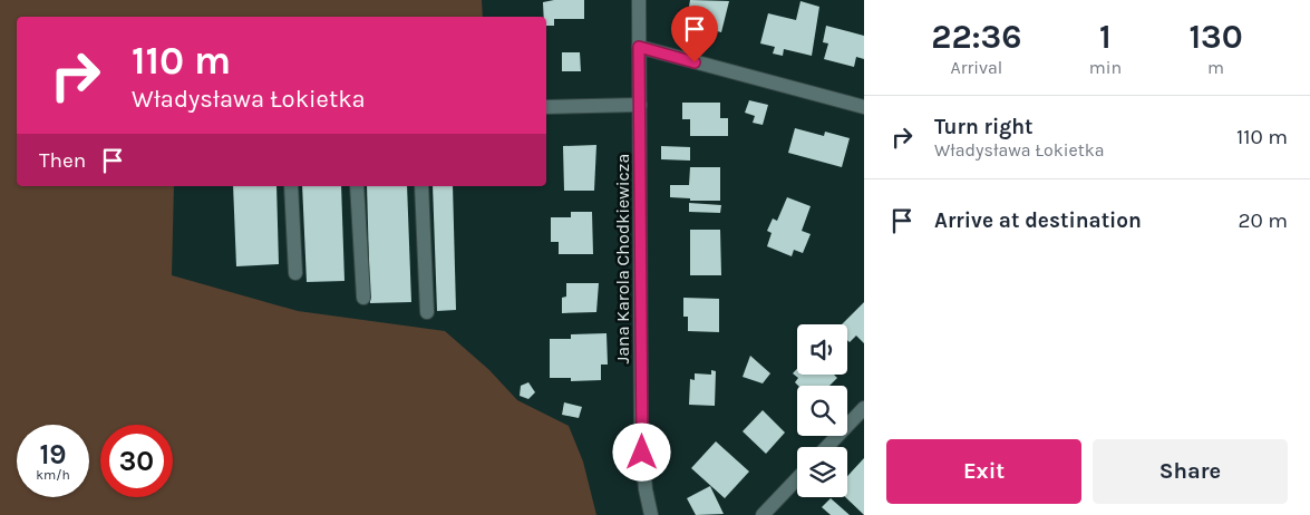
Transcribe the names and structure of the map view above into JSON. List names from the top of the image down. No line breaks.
{"streets":{"street":["Jana Karola Chodkiewicza"]},"page":{"eta":["22:36","Arrival","1","min","130","m"],"turn":["110 m","Władysława Łokietka"],"list":[{"name":"Turn right","note":"Władysława Łokietka","value":"110 m"},{"name":"Arrive at destination","value":"20 m"}],"then":"Then","speed":"19 km/h","limit":"30","buttons":["Exit","Share"]}}
